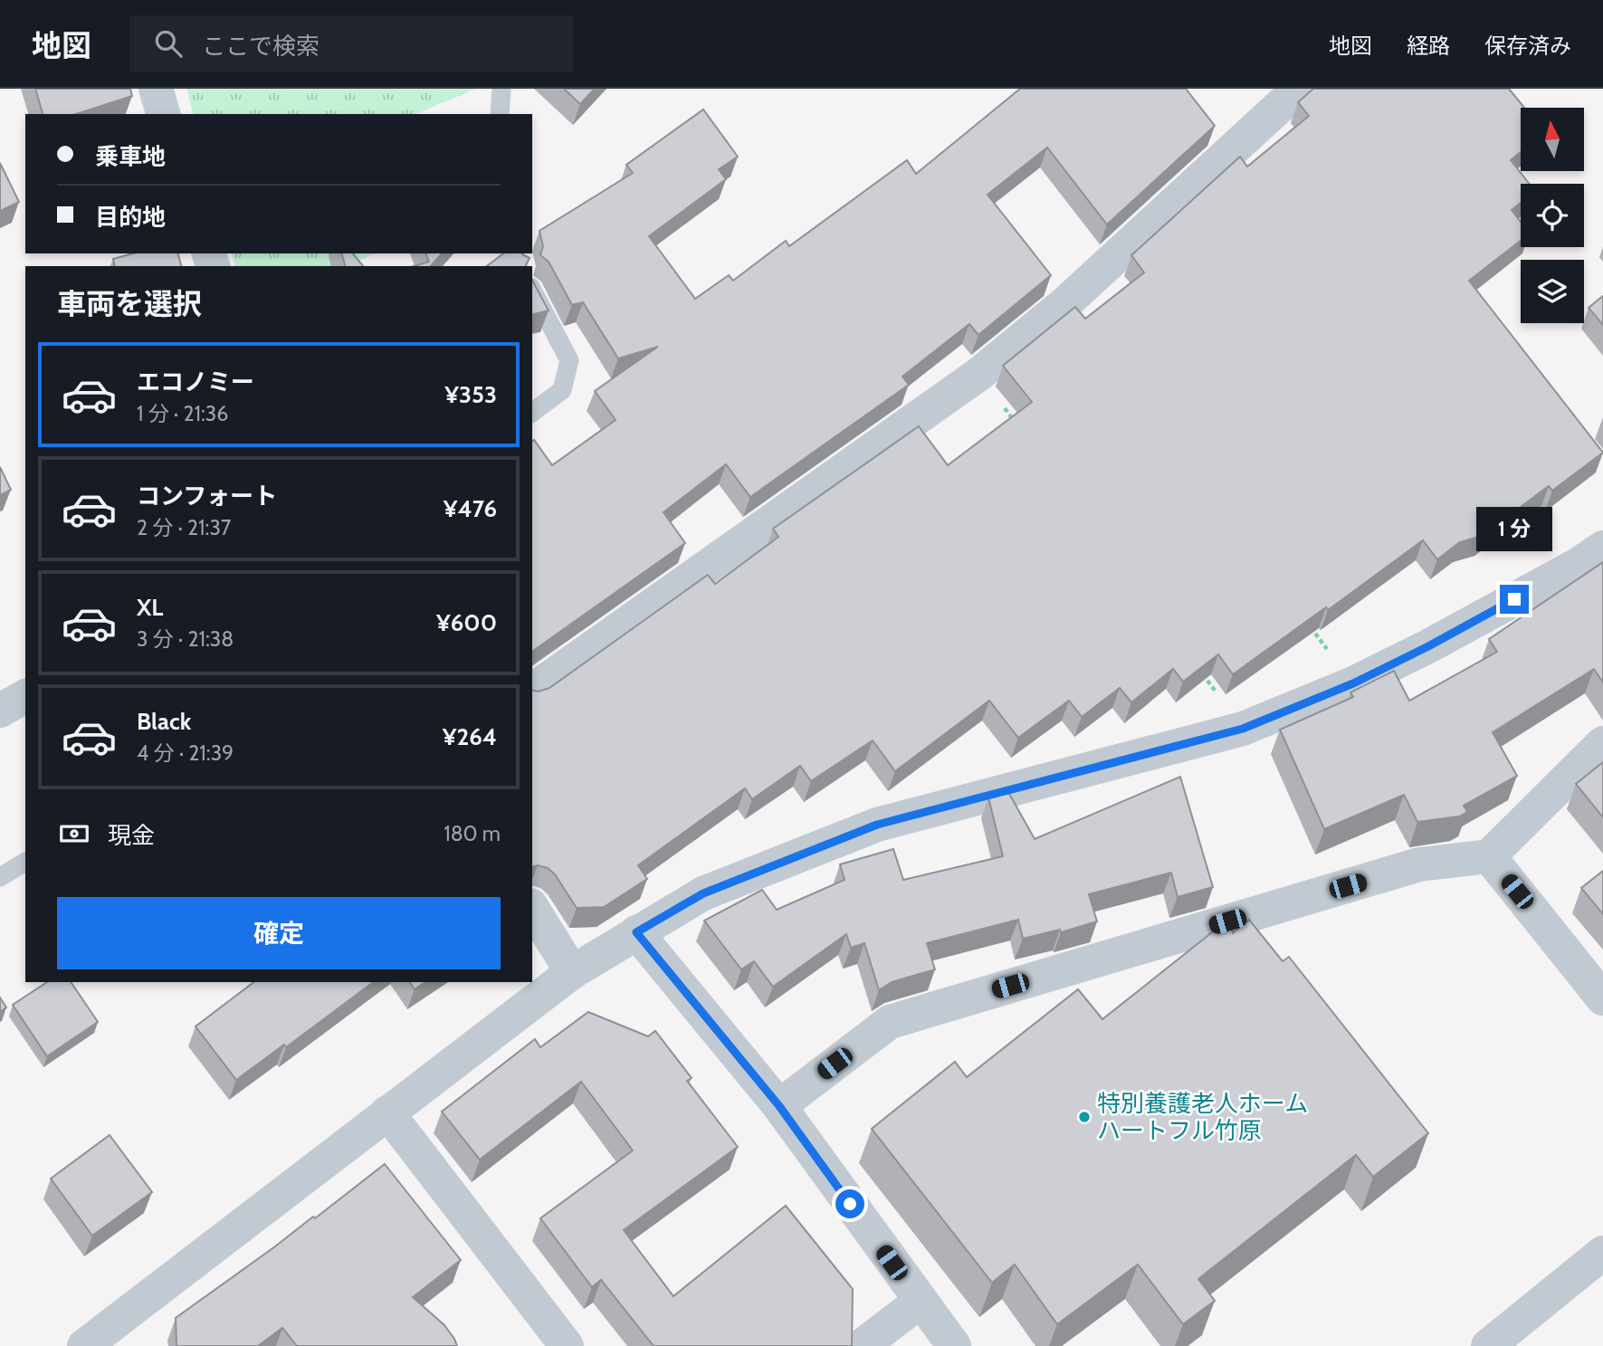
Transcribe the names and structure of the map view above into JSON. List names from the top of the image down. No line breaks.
{"places":["特別養護老人ホーム ハートフル竹原"],"north":"top","page":{"header":"地図","search":"ここで検索","nav":["地図","経路","保存済み"],"banner":["乗車地","目的地"],"heading":"車両を選択","list":[{"name":"エコノミー","note":"1 分 · 21:36","value":"¥353"},{"name":"コンフォート","note":"2 分 · 21:37","value":"¥476"},{"name":"XL","note":"3 分 · 21:38","value":"¥600"},{"name":"Black","note":"4 分 · 21:39","value":"¥264"}],"bubble":"1 分","pay":["現金","180 m"],"buttons":"確定"}}
